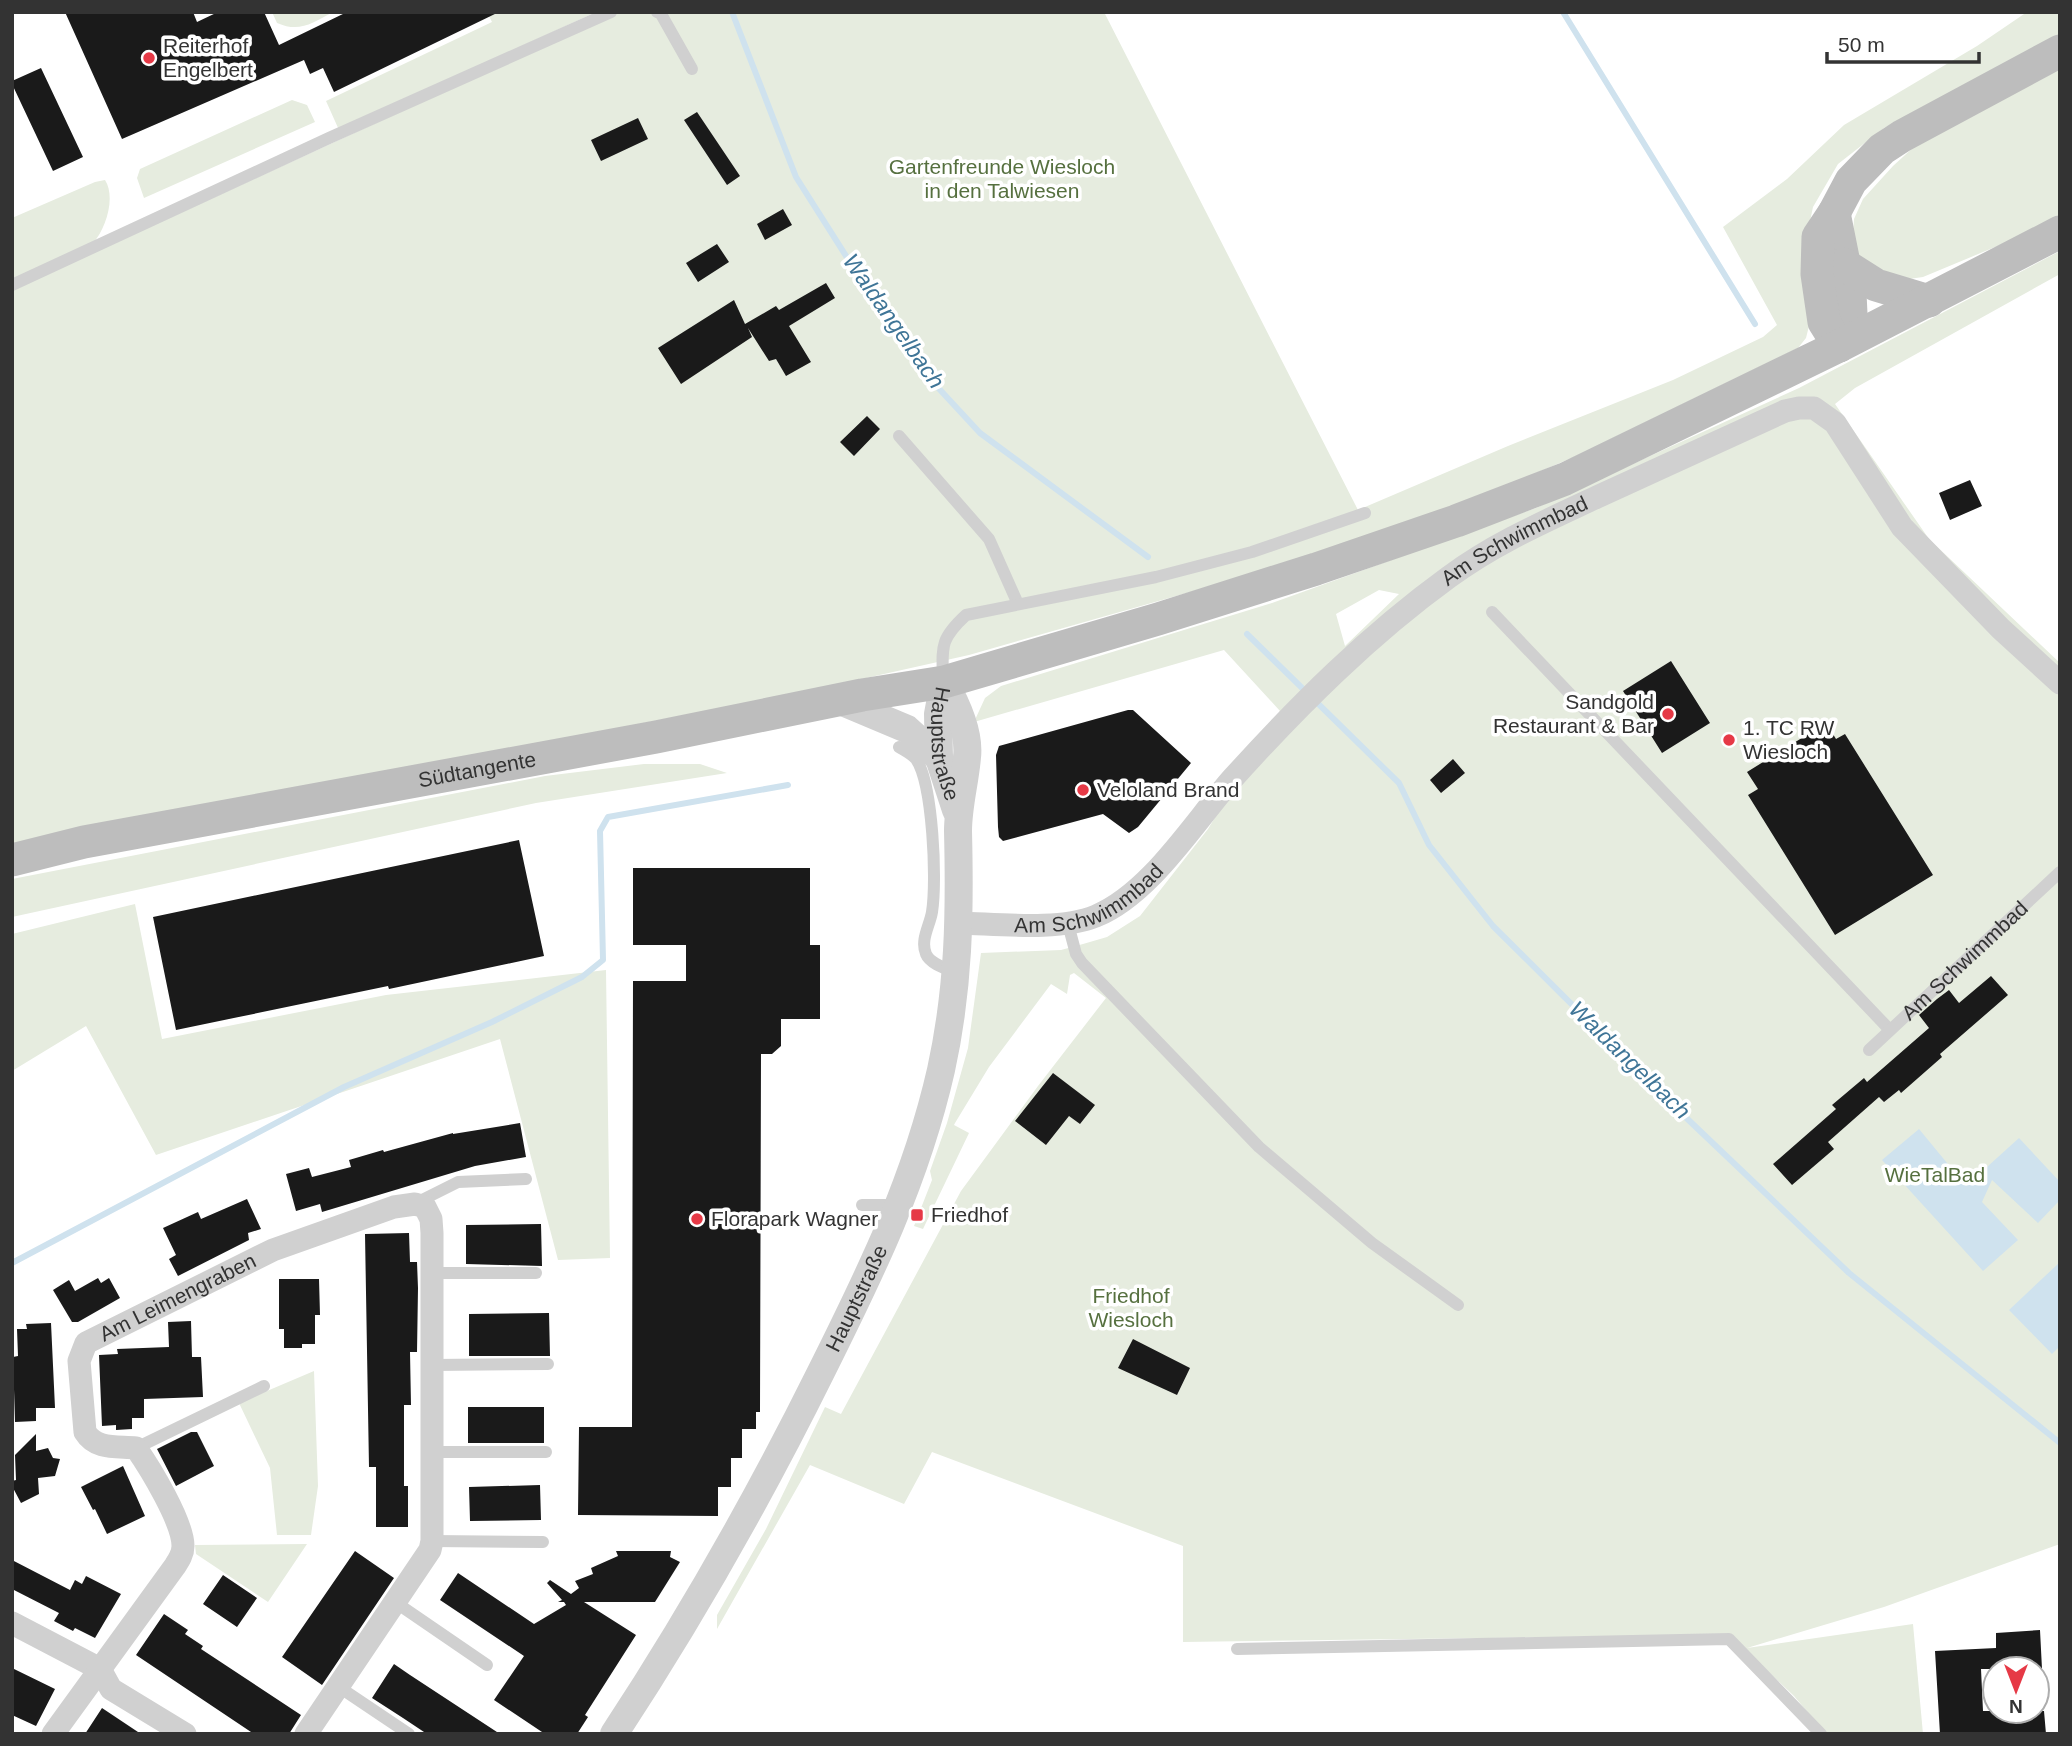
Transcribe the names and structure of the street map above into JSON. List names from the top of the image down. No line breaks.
{"streets":{"main road":["Südtangente"],"street":["Am Schwimmbad","Hauptstraße","Am Leimengraben"]},"crossings":[["Am Schwimmbad","Hauptstraße"],["Hauptstraße","Südtangente"]],"water":["Waldangelbach"],"parks":["Gartenfreunde Wiesloch in den Talwiesen","WieTalBad","Friedhof Wiesloch"],"places":{"other":["Reiterhof Engelbert","Sandgold Restaurant & Bar","1. TC RW Wiesloch","Veloland Brand","Florapark Wagner"],"transit":["Friedhof"]},"scale_bar":"50 m","north":"bottom"}
